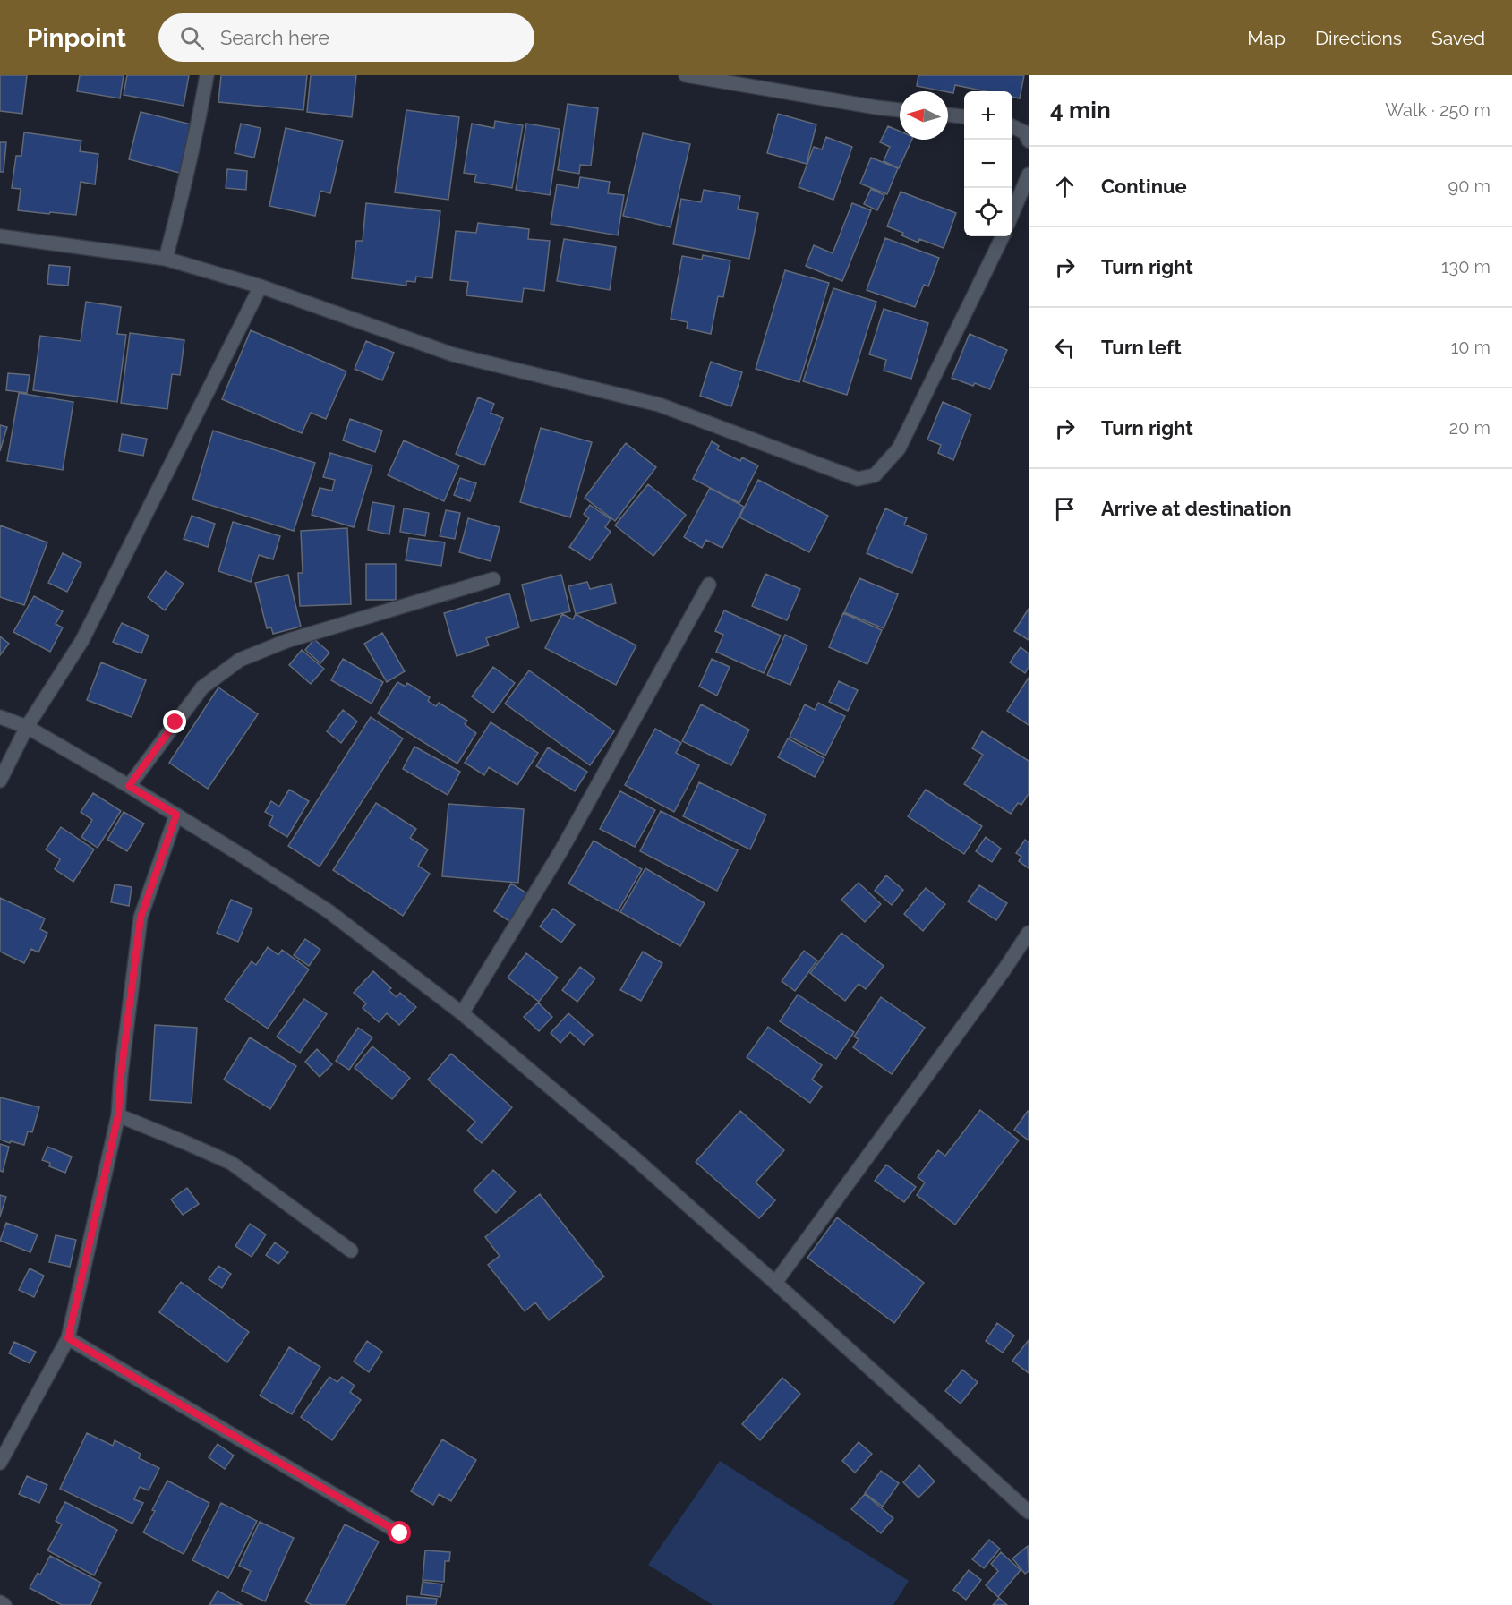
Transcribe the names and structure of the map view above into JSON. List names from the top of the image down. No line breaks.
{"north":"left","page":{"header":"Pinpoint","search":"Search here","nav":["Map","Directions","Saved"],"heading":["4 min","Walk · 250 m"],"map_buttons":["+","−"],"list":[["Continue","90 m"],["Turn right","130 m"],["Turn left","10 m"],["Turn right","20 m"],"Arrive at destination"]}}
